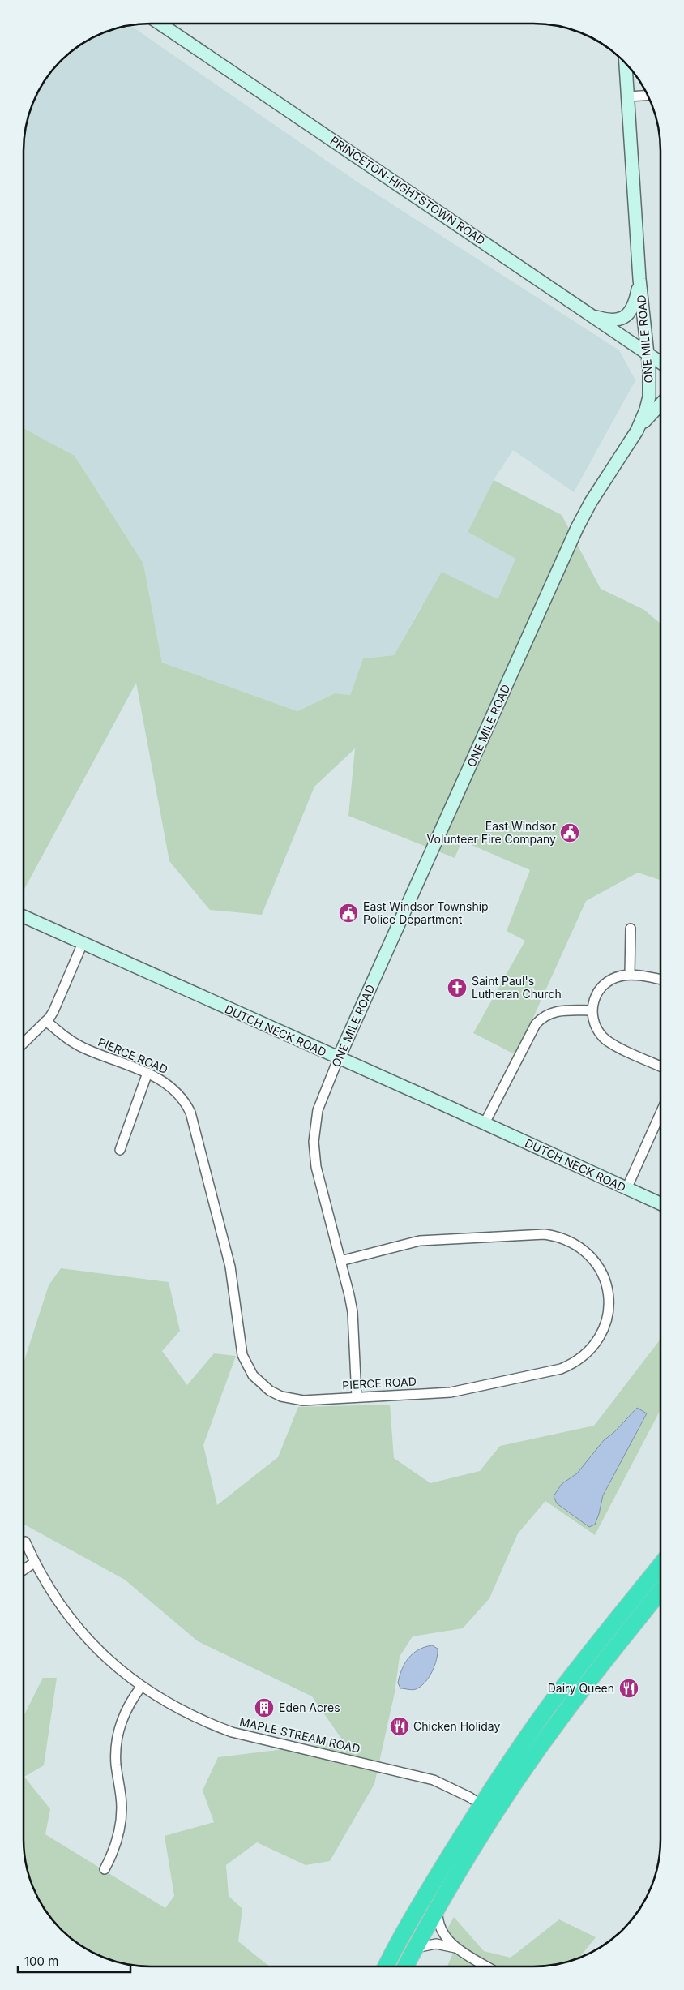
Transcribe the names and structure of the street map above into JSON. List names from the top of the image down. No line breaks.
{"streets":{"street":["PRINCETON-HIGHTSTOWN ROAD","ONE MILE ROAD","DUTCH NECK ROAD","PIERCE ROAD","MAPLE STREAM ROAD"]},"crossings":[["PRINCETON-HIGHTSTOWN ROAD","ONE MILE ROAD"],["ONE MILE ROAD","DUTCH NECK ROAD"],["ONE MILE ROAD","PIERCE ROAD"]],"places":{"public building":["East Windsor Volunteer Fire Company","East Windsor Township Police Department"],"church":["Saint Paul's Lutheran Church"],"restaurant":["Dairy Queen","Chicken Holiday"],"building":["Eden Acres"]},"scale_bar":"100 m"}
